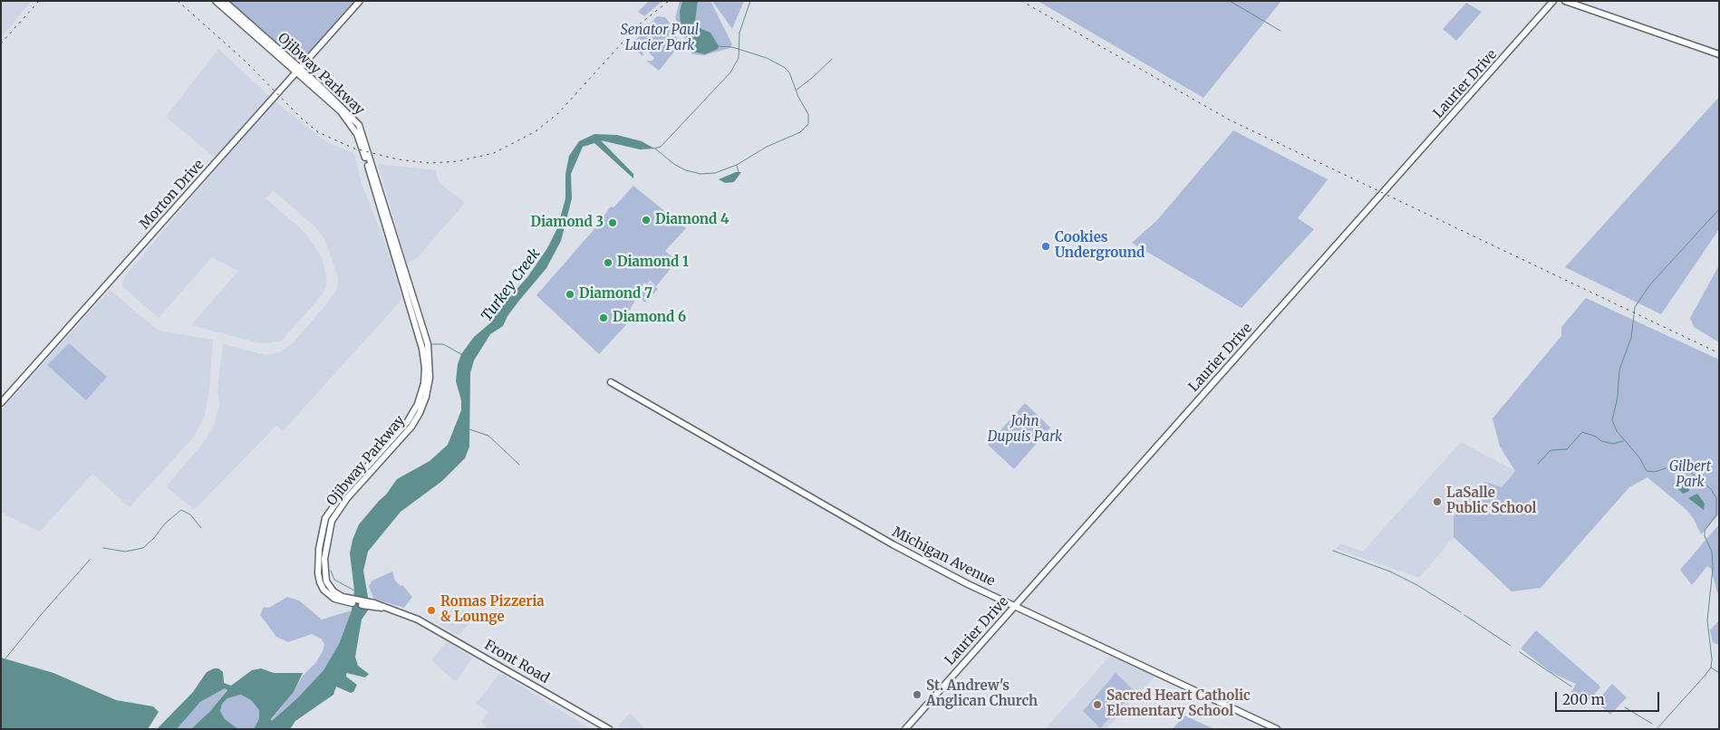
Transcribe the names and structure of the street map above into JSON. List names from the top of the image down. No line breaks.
{"streets":{"street":["Ojibway Parkway","Laurier Drive","Morton Drive","Michigan Avenue","Front Road"]},"crossings":[["Ojibway Parkway","Morton Drive"],["Ojibway Parkway","Front Road"],["Laurier Drive","Michigan Avenue"]],"water":["Turkey Creek"],"parks":["Senator Paul Lucier Park","John Dupuis Park","Gilbert Park"],"places":["Diamond 4","Diamond 3","Cookies Underground","Diamond 1","Diamond 7","Diamond 6","LaSalle Public School","Romas Pizzeria & Lounge","St. Andrew's Anglican Church","Sacred Heart Catholic Elementary School"],"scale_bar":"200 m"}
